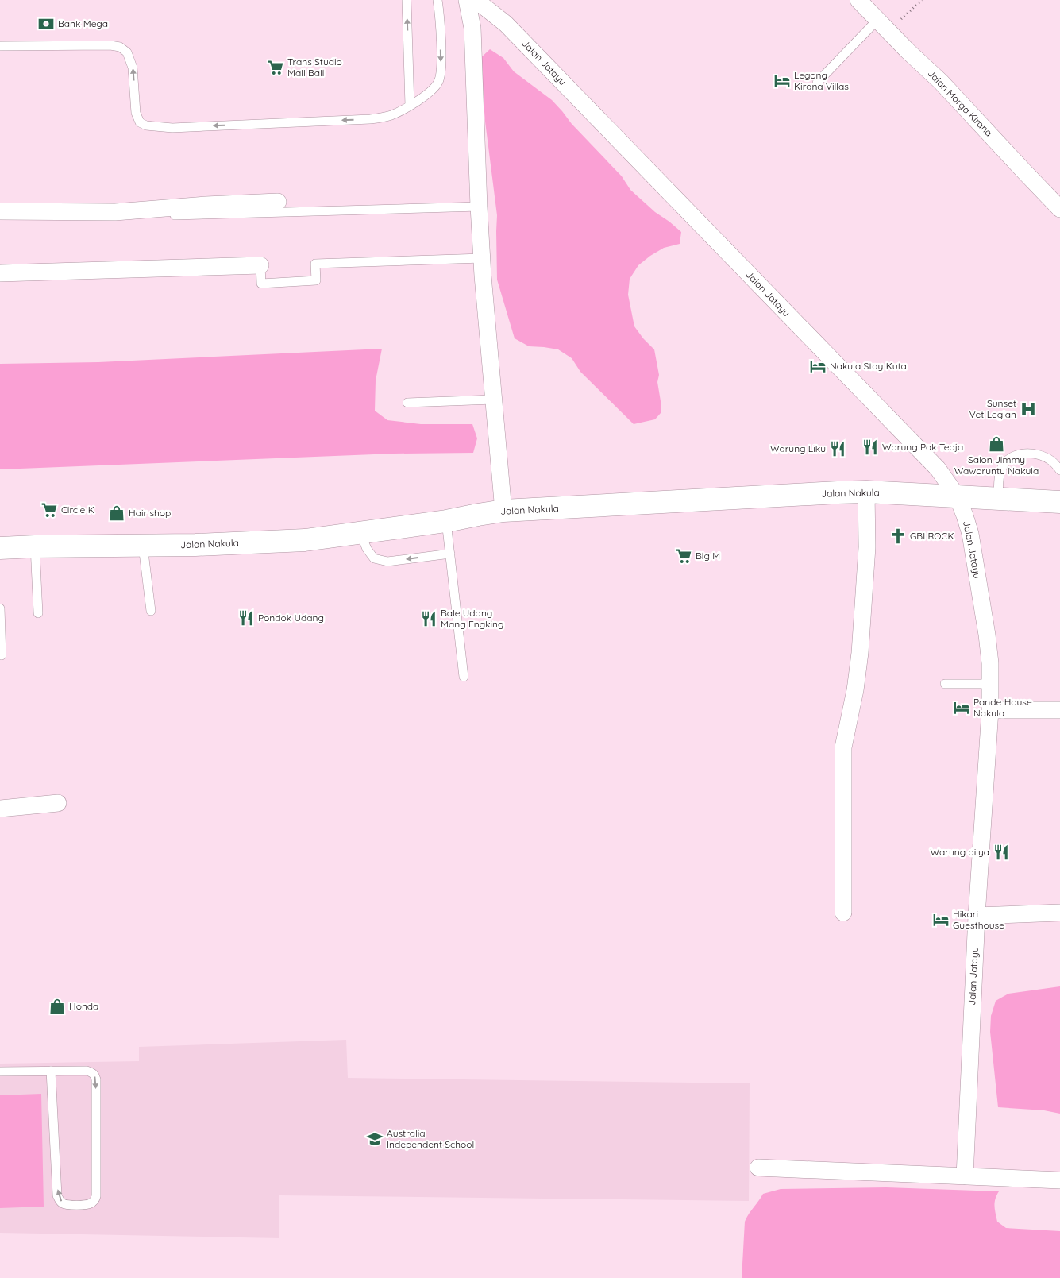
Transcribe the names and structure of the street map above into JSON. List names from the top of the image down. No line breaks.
{"streets":{"main road":["Jalan Nakula"],"street":["Jalan Jatayu","Jalan Marga Kirana"]},"crossings":[["Jalan Jatayu","Jalan Nakula"]],"places":{"bank":["Bank Mega"],"supermarket":["Trans Studio Mall Bali","Circle K","Big M"],"hotel":["Legong Kirana Villas","Nakula Stay Kuta","Pande House Nakula","Hikari Guesthouse"],"hospital":["Sunset Vet Legian"],"shop":["Salon Jimmy Waworuntu Nakula","Hair shop","Honda"],"restaurant":["Warung Pak Tedja","Warung Liku","Pondok Udang","Bale Udang Mang Engking","Warung dilya"],"church":["GBI ROCK"],"school or university":["Australia Independent School"]}}
